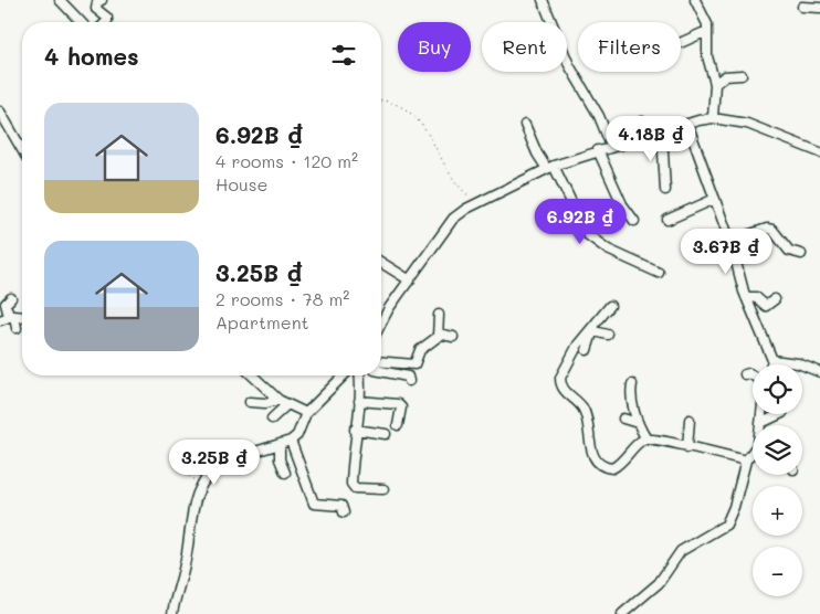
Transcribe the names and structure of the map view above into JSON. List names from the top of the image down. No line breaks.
{"page":{"chip":["Buy","Rent","Filters"],"heading":"4 homes","list":[{"name":"6.92B ₫","note":"4 rooms · 120 m² · House"},{"name":"3.25B ₫","note":"2 rooms · 78 m² · Apartment"}],"price":["4.18B ₫","6.92B ₫","3.67B ₫","3.25B ₫"],"map_buttons":["+","−"]}}
